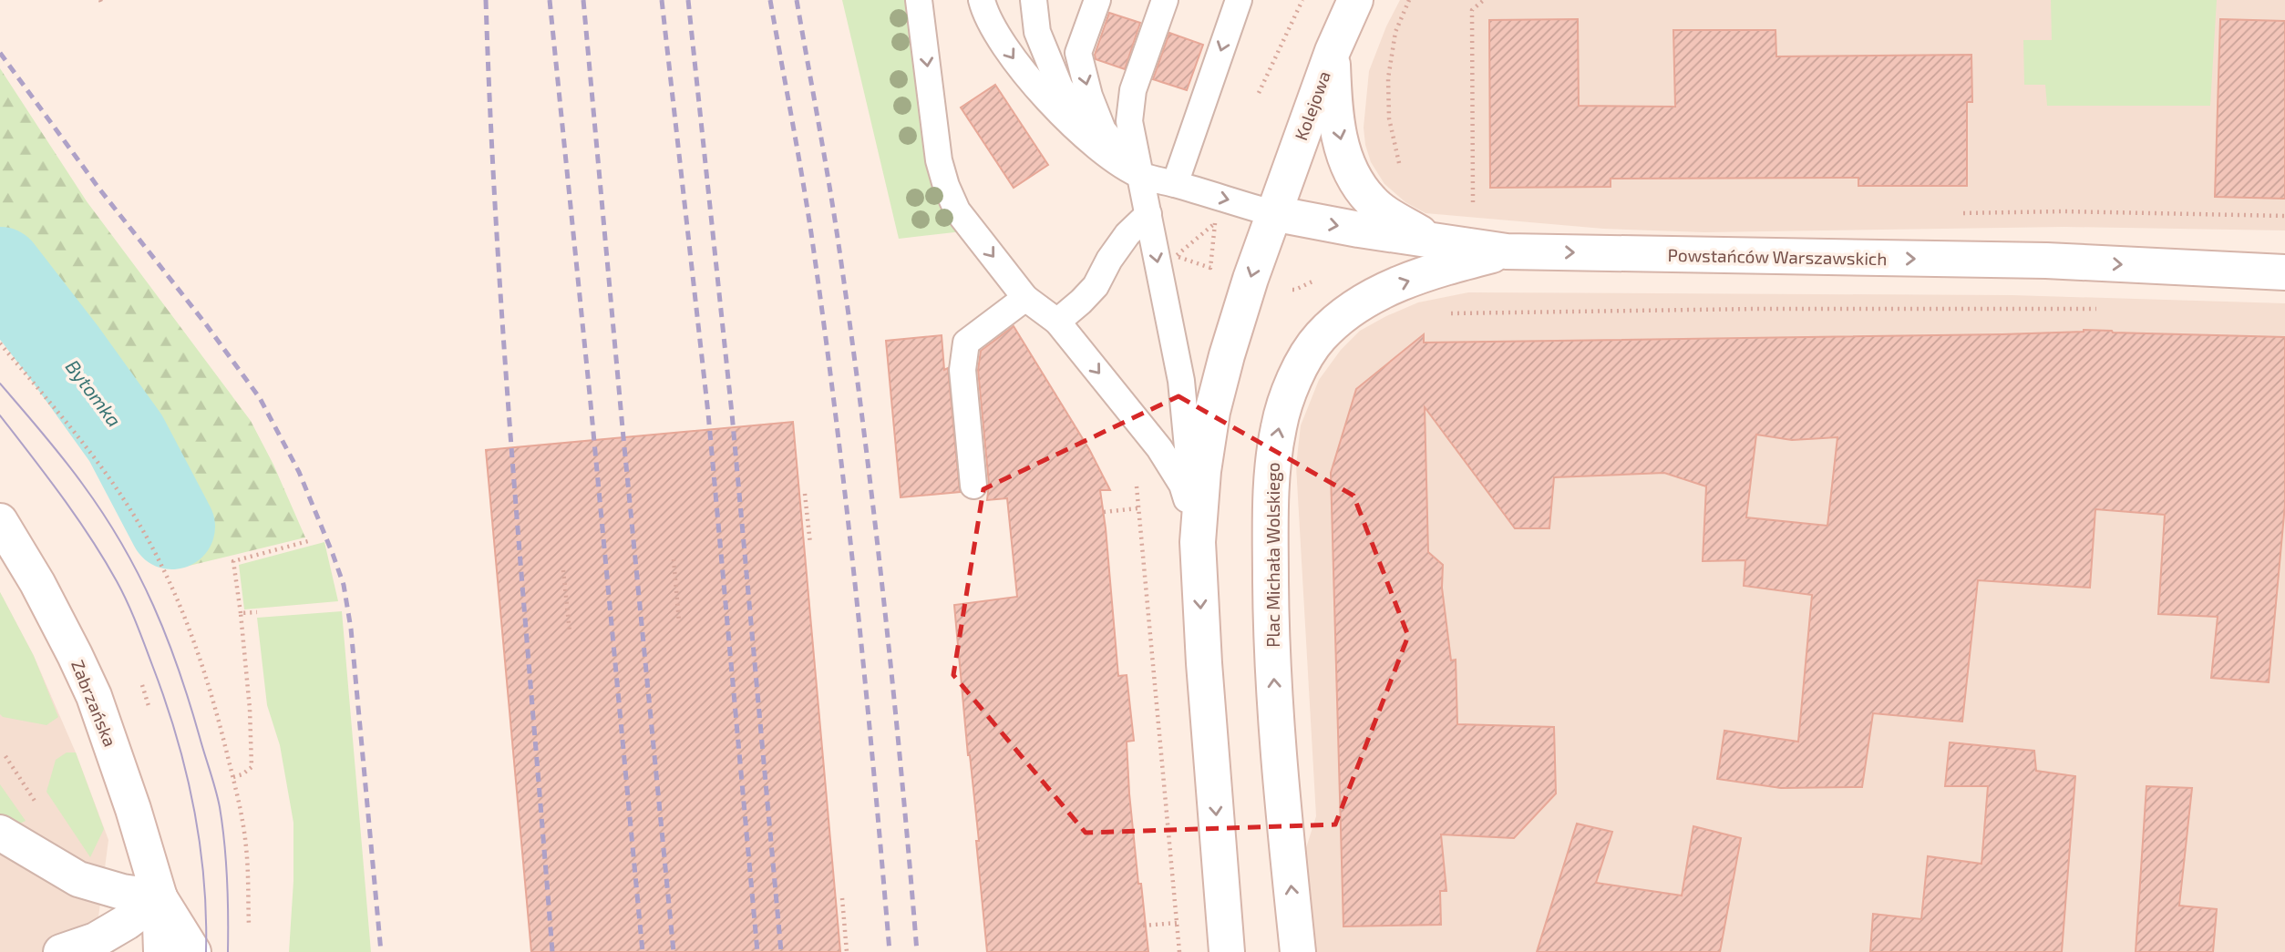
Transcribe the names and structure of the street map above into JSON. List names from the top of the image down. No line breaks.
{"streets":{"main road":["Kolejowa","Powstańców Warszawskich","Plac Michała Wolskiego","Zabrzańska"]},"crossings":[["Kolejowa","Powstańców Warszawskich"],["Powstańców Warszawskich","Plac Michała Wolskiego"]],"one_way":["Powstańców Warszawskich"],"water":["Bytomka"]}
